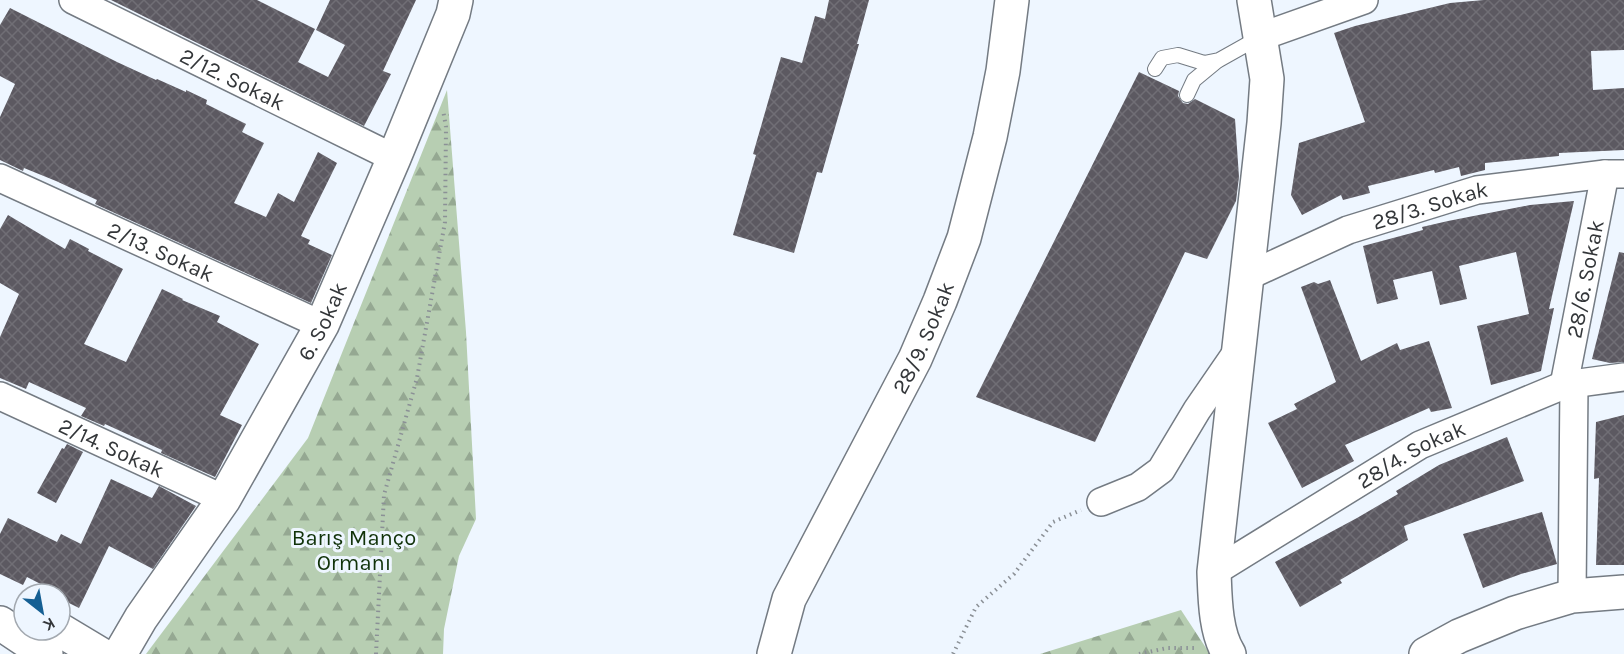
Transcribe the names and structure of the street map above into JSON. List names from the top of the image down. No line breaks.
{"streets":{"street":["2/12. Sokak","28/3. Sokak","2/13. Sokak","28/6. Sokak","6. Sokak","28/9. Sokak","2/14. Sokak","28/4. Sokak"]},"crossings":[["2/12. Sokak","6. Sokak"],["28/3. Sokak","28/6. Sokak"],["2/13. Sokak","6. Sokak"],["28/6. Sokak","28/4. Sokak"],["6. Sokak","2/14. Sokak"]],"parks":["Barış Manço Ormanı"],"north":"bottom right"}
